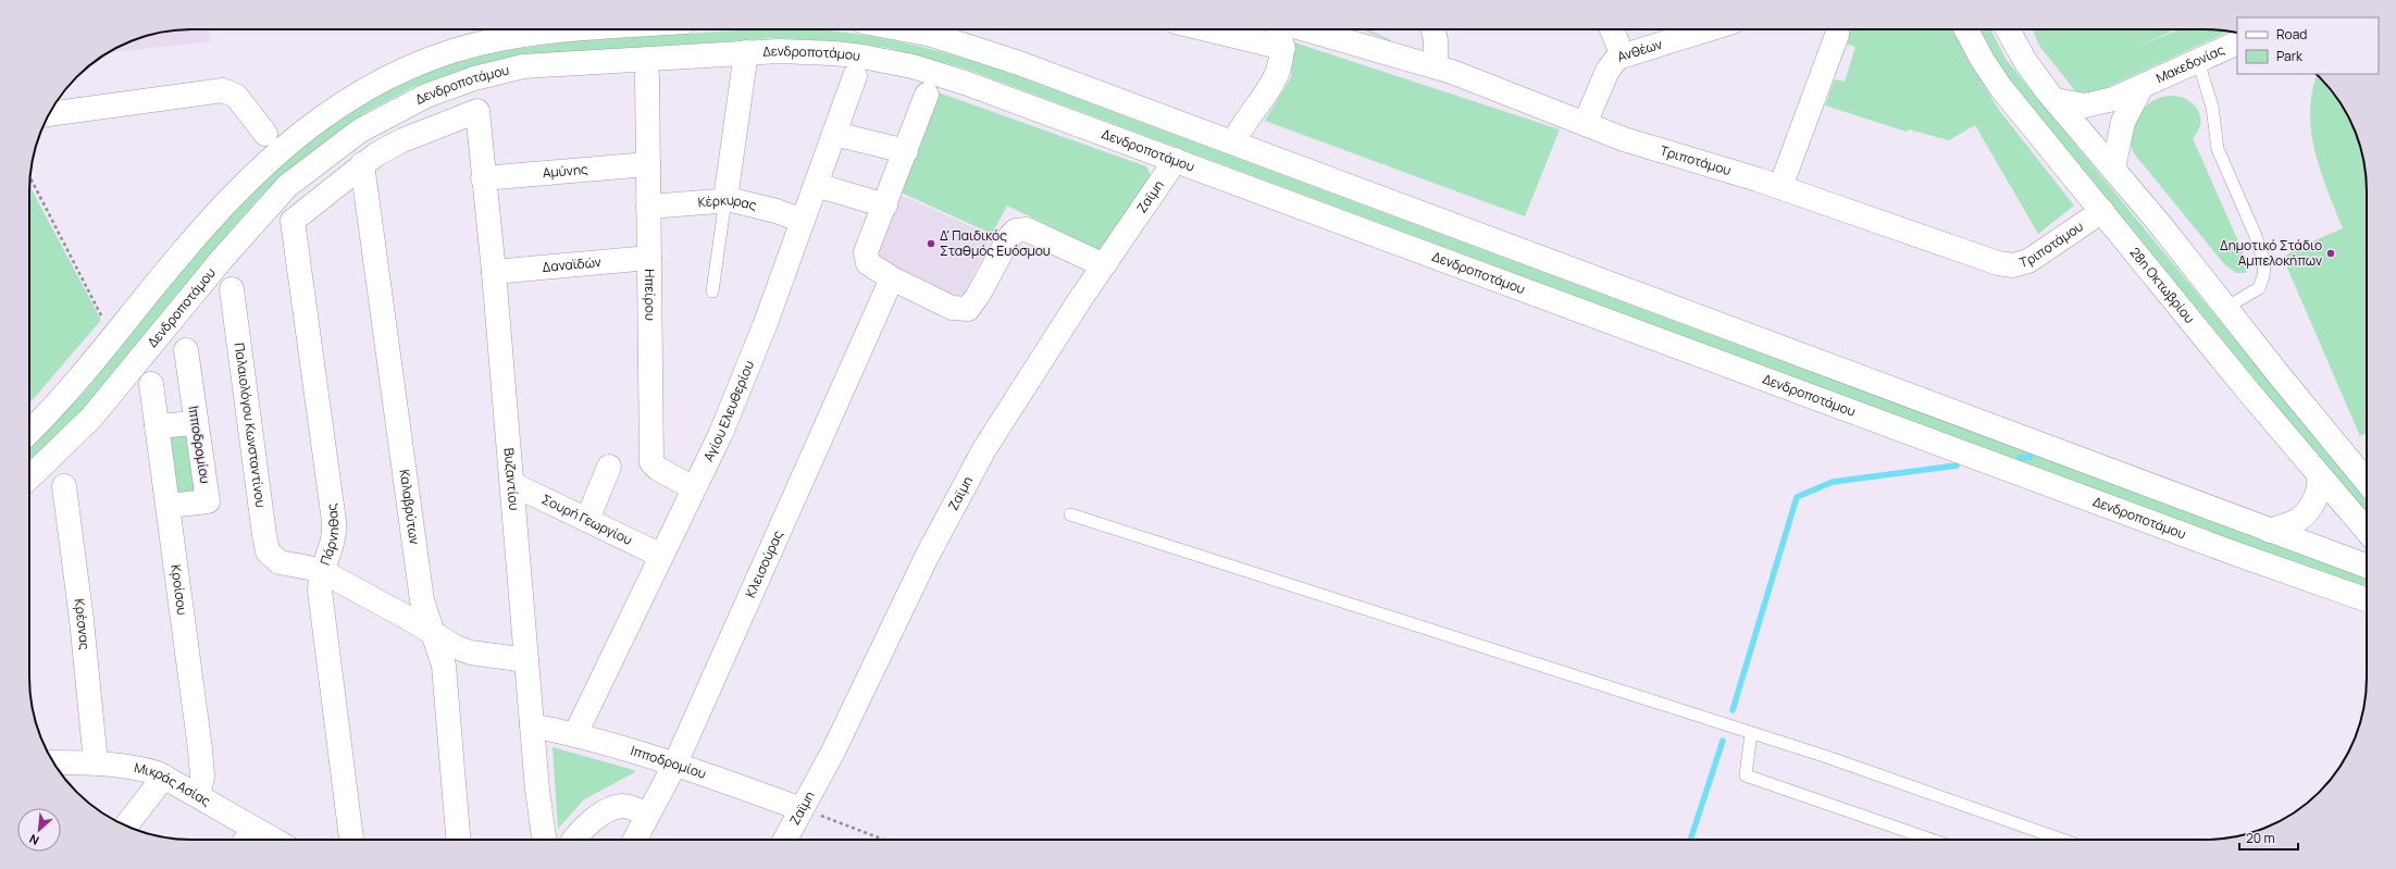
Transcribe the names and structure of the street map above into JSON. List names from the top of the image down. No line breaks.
{"streets":{"street":["Ανθέων","Δενδροποτάμου","Μακεδονίας","Τριποτάμου","Αμύνης","Ζαϊμη","Κέρκυρας","Δαναϊδών","28η Οκτωβρίου","Ηπείρου","Αγίου Ελευθερίου","Παλαιολόγου Κωνσταντίνου","Ιπποδρομίου","Βυζαντίου","Καλαβρύτων","Σουρή Γεωργίου","Πάρνηθας","Κλεισούρας","Κροίσου","Κρέσνας","Μικράς Ασίας"]},"crossings":[["Ανθέων","Τριποτάμου"],["Δενδροποτάμου","Ζαϊμη"],["Τριποτάμου","28η Οκτωβρίου"],["Αμύνης","Ηπείρου"],["Αμύνης","Βυζαντίου"],["Ζαϊμη","Ιπποδρομίου"],["Κέρκυρας","Ηπείρου"],["Κέρκυρας","Αγίου Ελευθερίου"],["Δαναϊδών","Ηπείρου"],["Δαναϊδών","Βυζαντίου"],["Ηπείρου","Αγίου Ελευθερίου"],["Αγίου Ελευθερίου","Ιπποδρομίου"],["Αγίου Ελευθερίου","Σουρή Γεωργίου"],["Παλαιολόγου Κωνσταντίνου","Πάρνηθας"],["Ιπποδρομίου","Βυζαντίου"],["Ιπποδρομίου","Κλεισούρας"],["Ιπποδρομίου","Κροίσου"],["Βυζαντίου","Καλαβρύτων"],["Βυζαντίου","Σουρή Γεωργίου"],["Βυζαντίου","Πάρνηθας"],["Καλαβρύτων","Πάρνηθας"],["Κροίσου","Μικράς Ασίας"],["Κρέσνας","Μικράς Ασίας"]],"places":["Δ' Παιδικός Σταθμός Ευόσμου","Δημοτικό Στάδιο Αμπελοκήπων"],"legend":["Road","Park"],"scale_bar":"20 m","north":"bottom left"}
